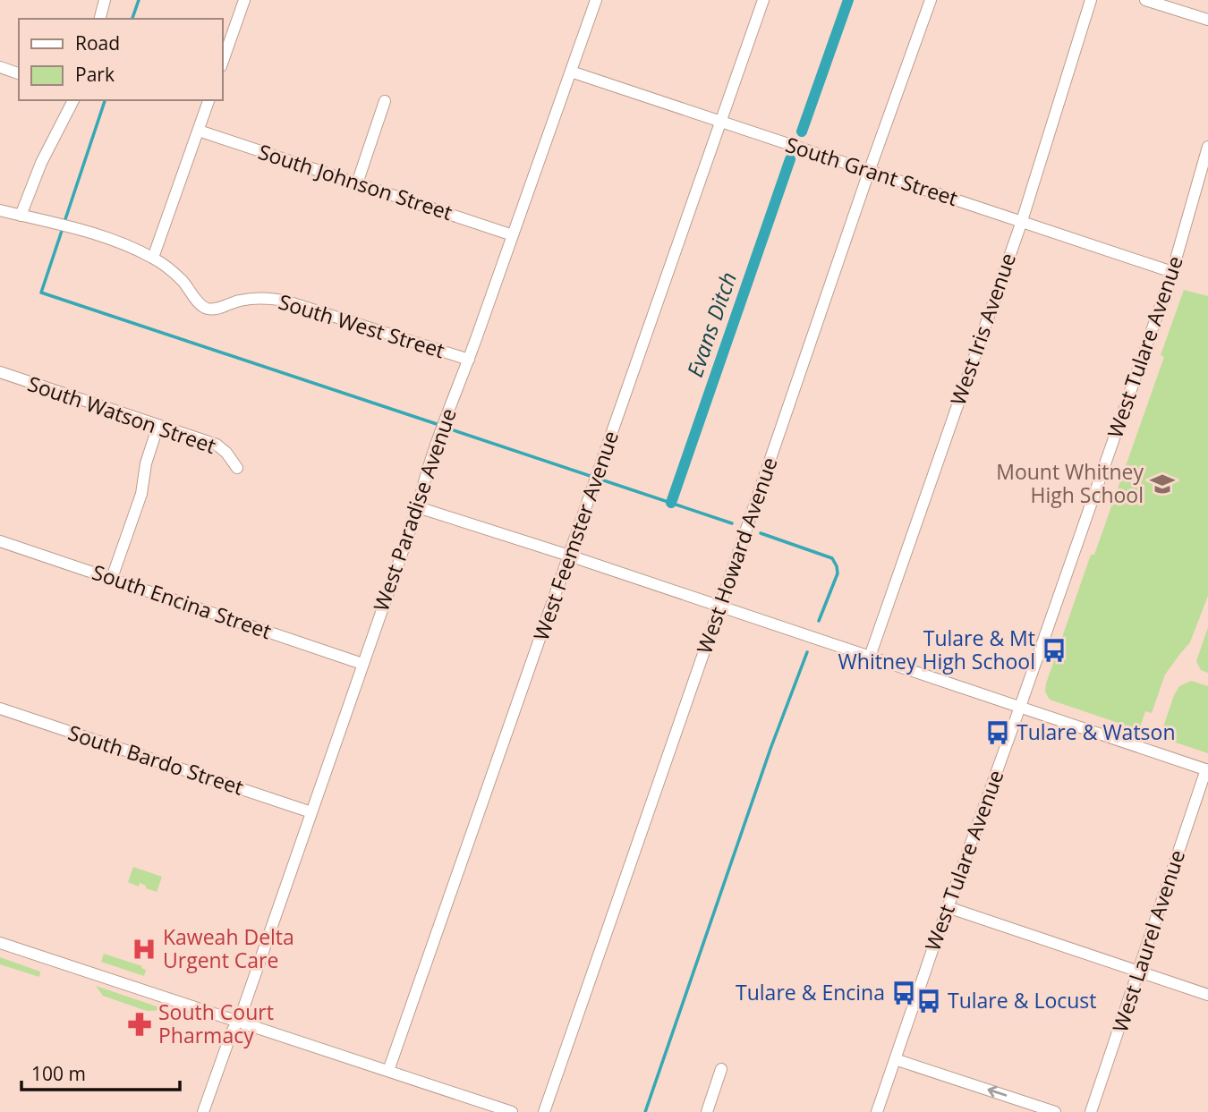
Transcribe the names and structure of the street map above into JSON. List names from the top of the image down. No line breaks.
{"streets":{"street":["South Grant Street","South Johnson Street","South West Street","West Iris Avenue","West Tulare Avenue","South Watson Street","West Paradise Avenue","West Feemster Avenue","West Howard Avenue","South Encina Street","South Bardo Street","West Laurel Avenue"]},"crossings":[["South Grant Street","West Iris Avenue"],["South Grant Street","West Tulare Avenue"],["South Grant Street","West Paradise Avenue"],["South Grant Street","West Feemster Avenue"],["South Grant Street","West Howard Avenue"],["South Johnson Street","West Paradise Avenue"],["South West Street","West Paradise Avenue"],["West Paradise Avenue","South Encina Street"],["West Paradise Avenue","South Bardo Street"]],"water":["Evans Ditch"],"places":{"school or university":["Mount Whitney High School"],"bus stop":["Tulare & Mt Whitney High School","Tulare & Watson","Tulare & Encina","Tulare & Locust"],"hospital":["Kaweah Delta Urgent Care"],"pharmacy":["South Court Pharmacy"]},"legend":["Road","Park"],"scale_bar":"100 m"}
